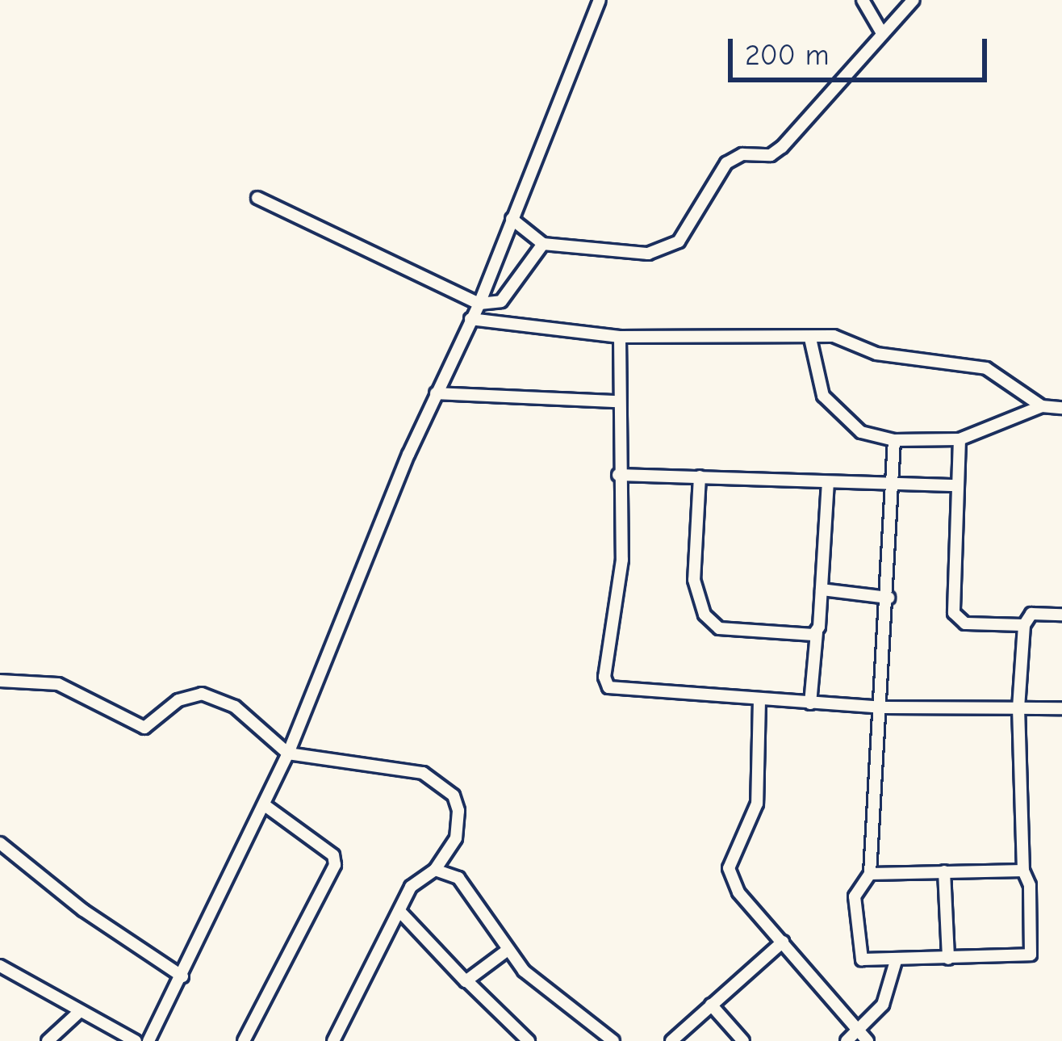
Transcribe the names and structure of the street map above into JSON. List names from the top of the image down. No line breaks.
{"scale_bar":"200 m"}
